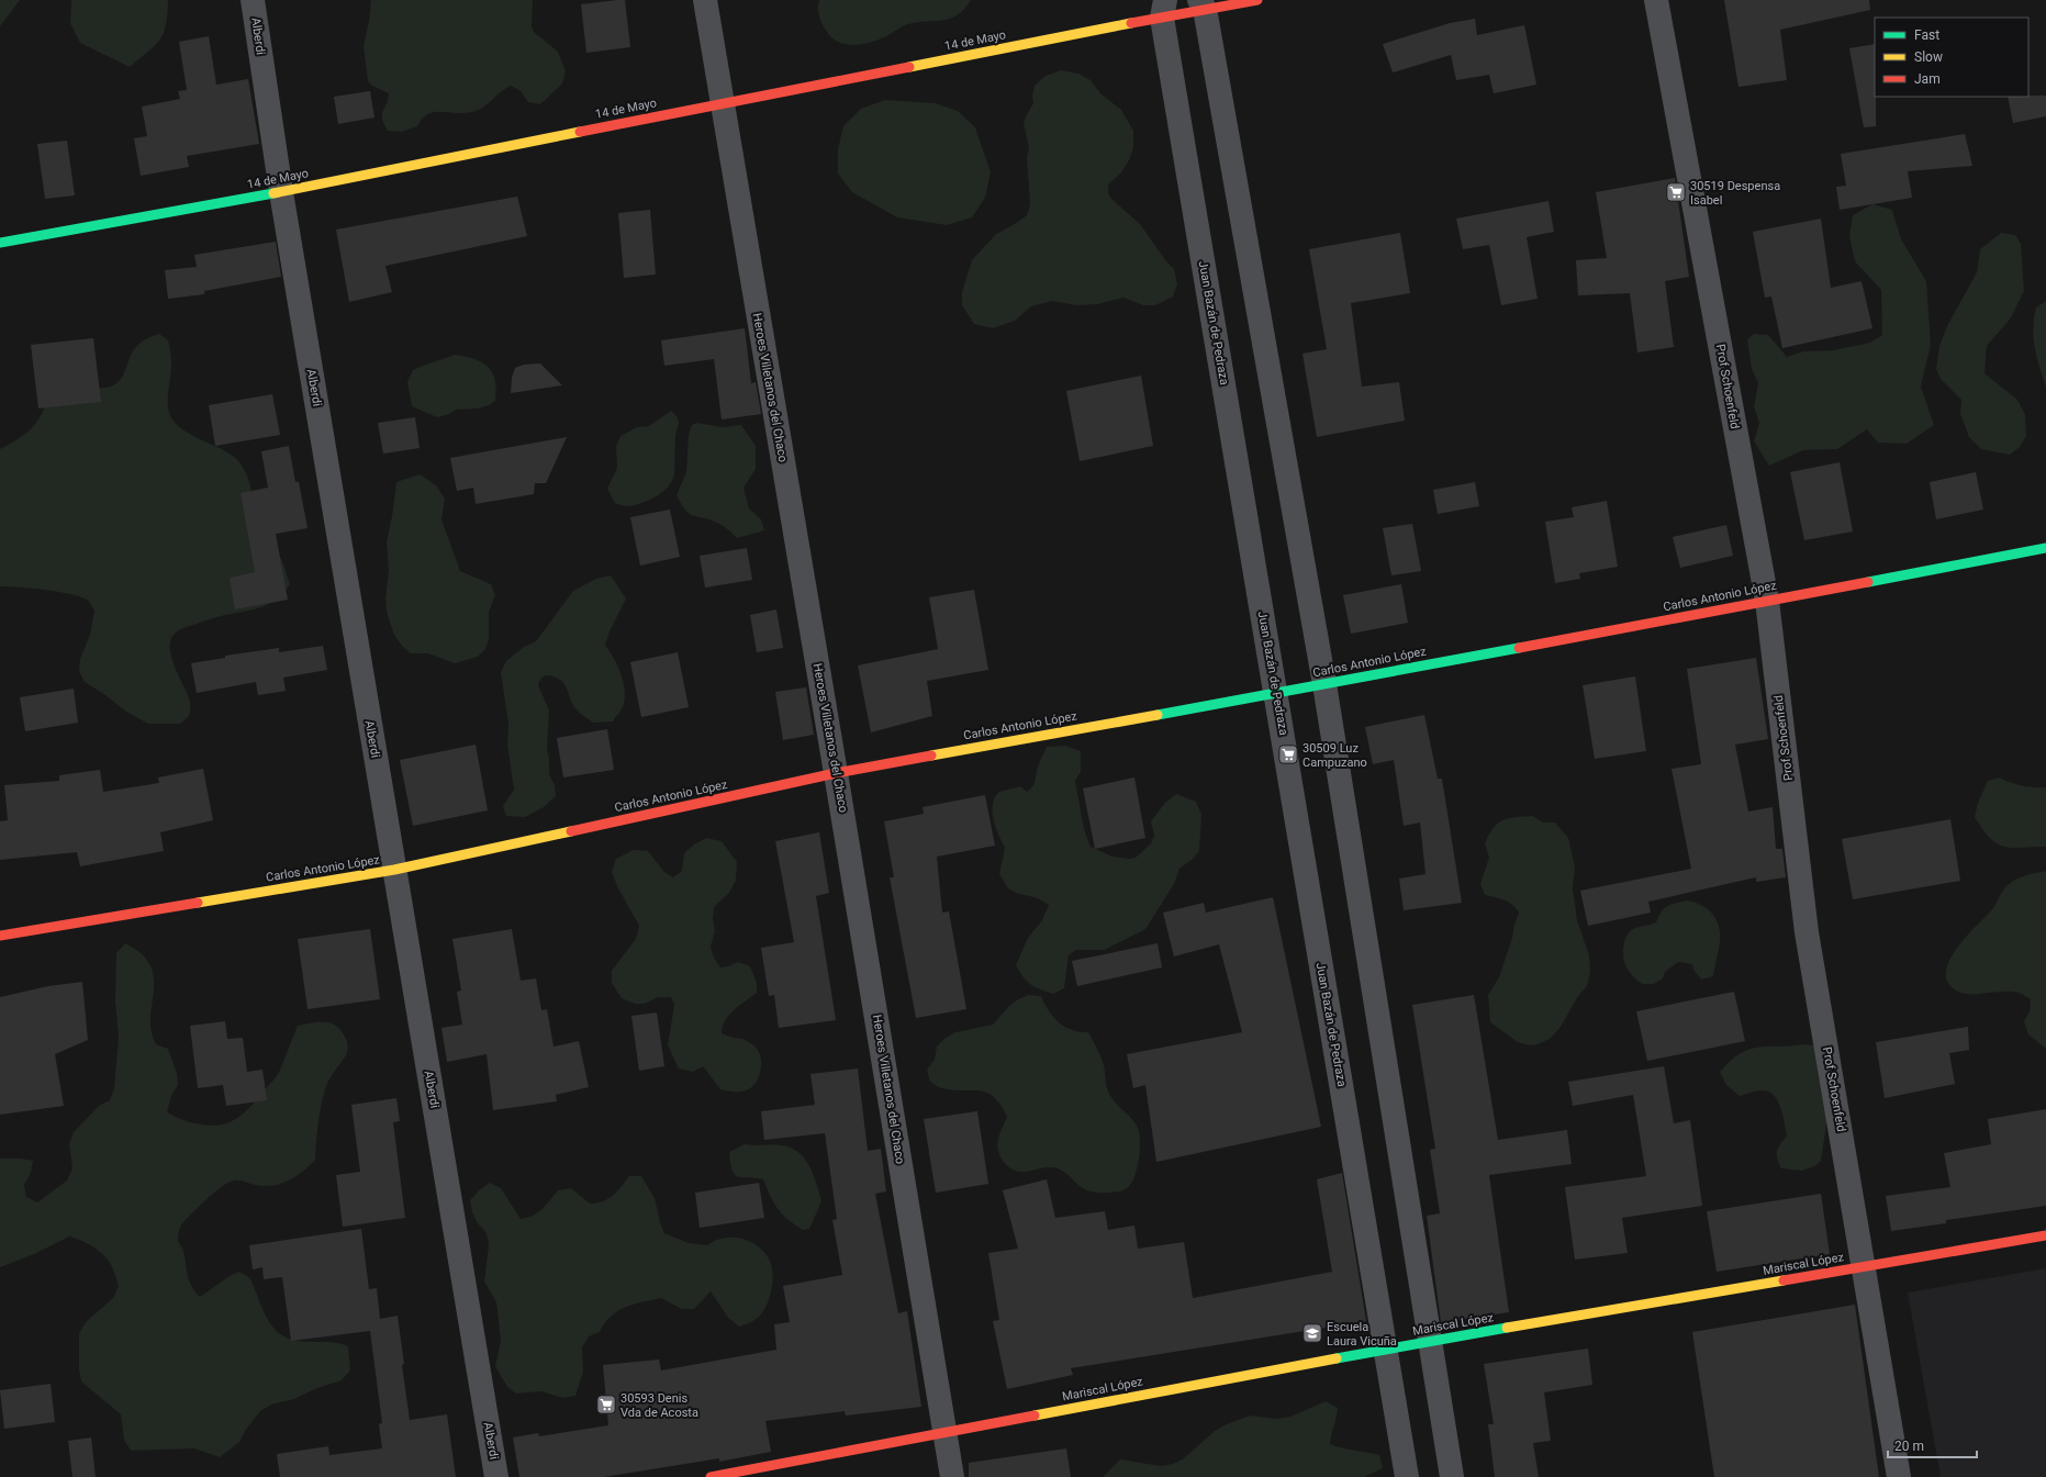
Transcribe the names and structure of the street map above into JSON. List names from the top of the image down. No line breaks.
{"streets":{"main road":["14 de Mayo","Carlos Antonio López","Mariscal López"],"street":["Alberdi","Juan Bazán de Pedraza","Prof Schoenfeld","Heroes Villetanos del Chaco"]},"crossings":[["Alberdi","14 de Mayo"],["Alberdi","Carlos Antonio López"],["14 de Mayo","Juan Bazán de Pedraza"],["14 de Mayo","Heroes Villetanos del Chaco"],["Juan Bazán de Pedraza","Carlos Antonio López"],["Juan Bazán de Pedraza","Mariscal López"],["Prof Schoenfeld","Carlos Antonio López"],["Prof Schoenfeld","Mariscal López"],["Heroes Villetanos del Chaco","Carlos Antonio López"],["Heroes Villetanos del Chaco","Mariscal López"]],"places":{"supermarket":["30519 Despensa Isabel","30509 Luz Campuzano","30593 Denis Vda de Acosta"],"school or university":["Escuela Laura Vicuña"]},"legend":["Fast","Slow","Jam"],"scale_bar":"20 m"}
